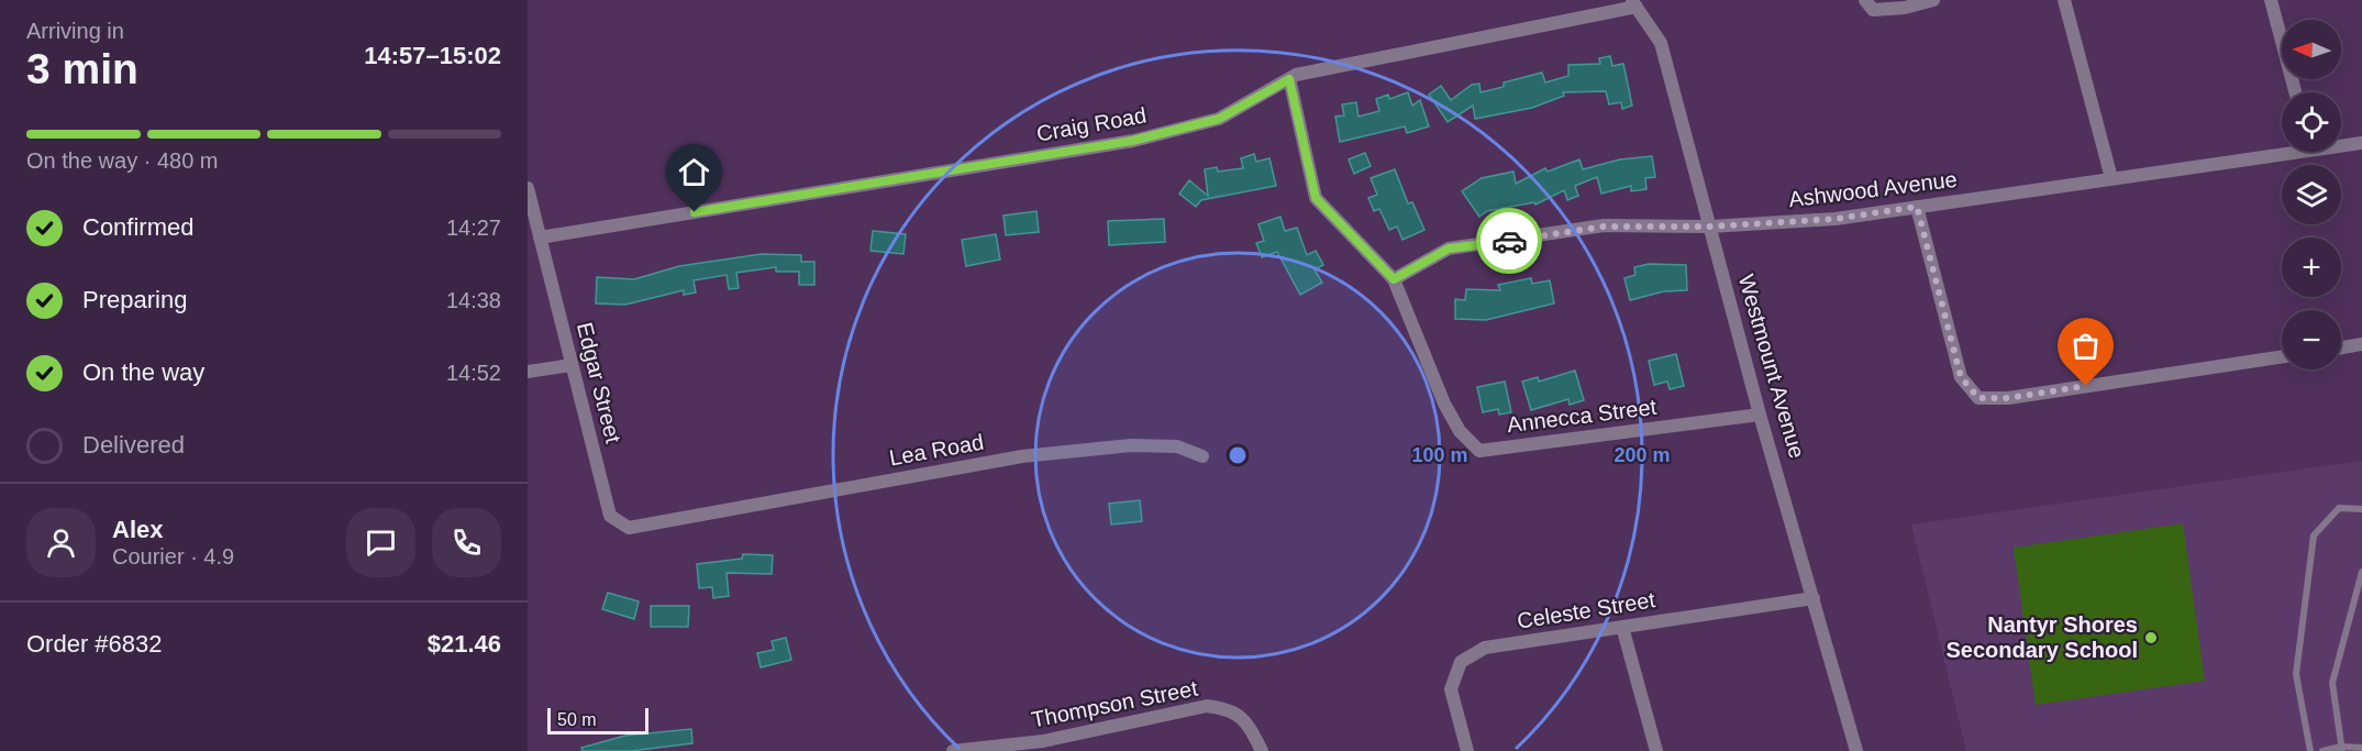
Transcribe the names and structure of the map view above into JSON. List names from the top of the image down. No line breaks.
{"streets":{"street":["Craig Road","Ashwood Avenue","Westmount Avenue","Edgar Street","Annecca Street","Lea Road","Celeste Street","Thompson Street"]},"crossings":[["Craig Road","Westmount Avenue"],["Craig Road","Edgar Street"],["Craig Road","Annecca Street"],["Ashwood Avenue","Westmount Avenue"],["Ashwood Avenue","Annecca Street"],["Westmount Avenue","Annecca Street"],["Westmount Avenue","Celeste Street"],["Edgar Street","Lea Road"]],"places":["Nantyr Shores Secondary School"],"scale_bar":"50 m","north":"left","page":{"heading":["3 min","Arriving in","14:57–15:02"],"panel":["Alex","Courier · 4.9","Order #6832","$21.46"],"map_buttons":["+","−"],"bar":"On the way · 480 m","list":[["Confirmed","14:27"],["Preparing","14:38"],["On the way","14:52"],"Delivered"],"scale":"50 m"},"rings":["100 m","200 m"]}
